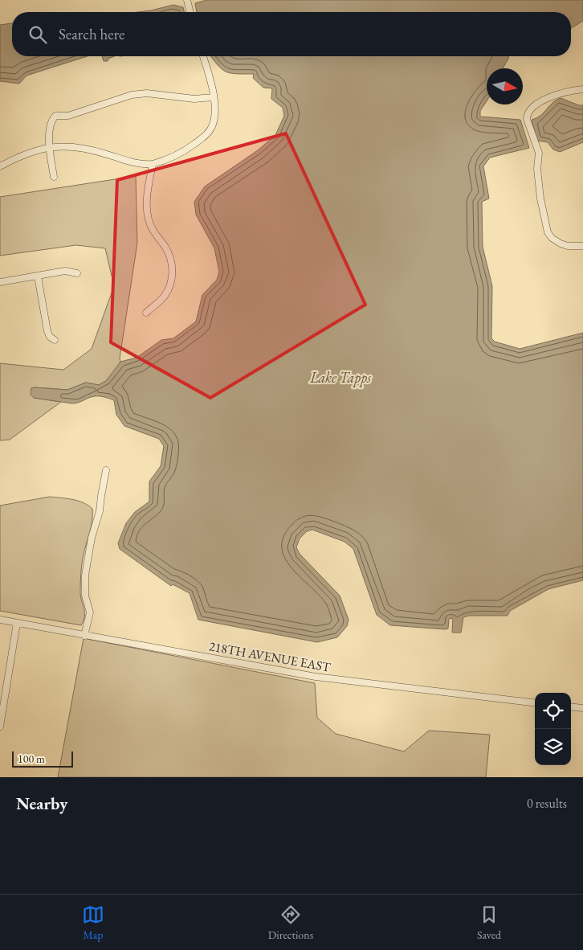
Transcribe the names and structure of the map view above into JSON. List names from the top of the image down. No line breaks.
{"streets":{"street":["218TH AVENUE EAST"]},"water":["Lake Tapps"],"scale_bar":"100 m","north":"right","page":{"search":"Search here","scale":"100 m","heading":["Nearby","0 results"],"nav":["Map","Directions","Saved"]}}
